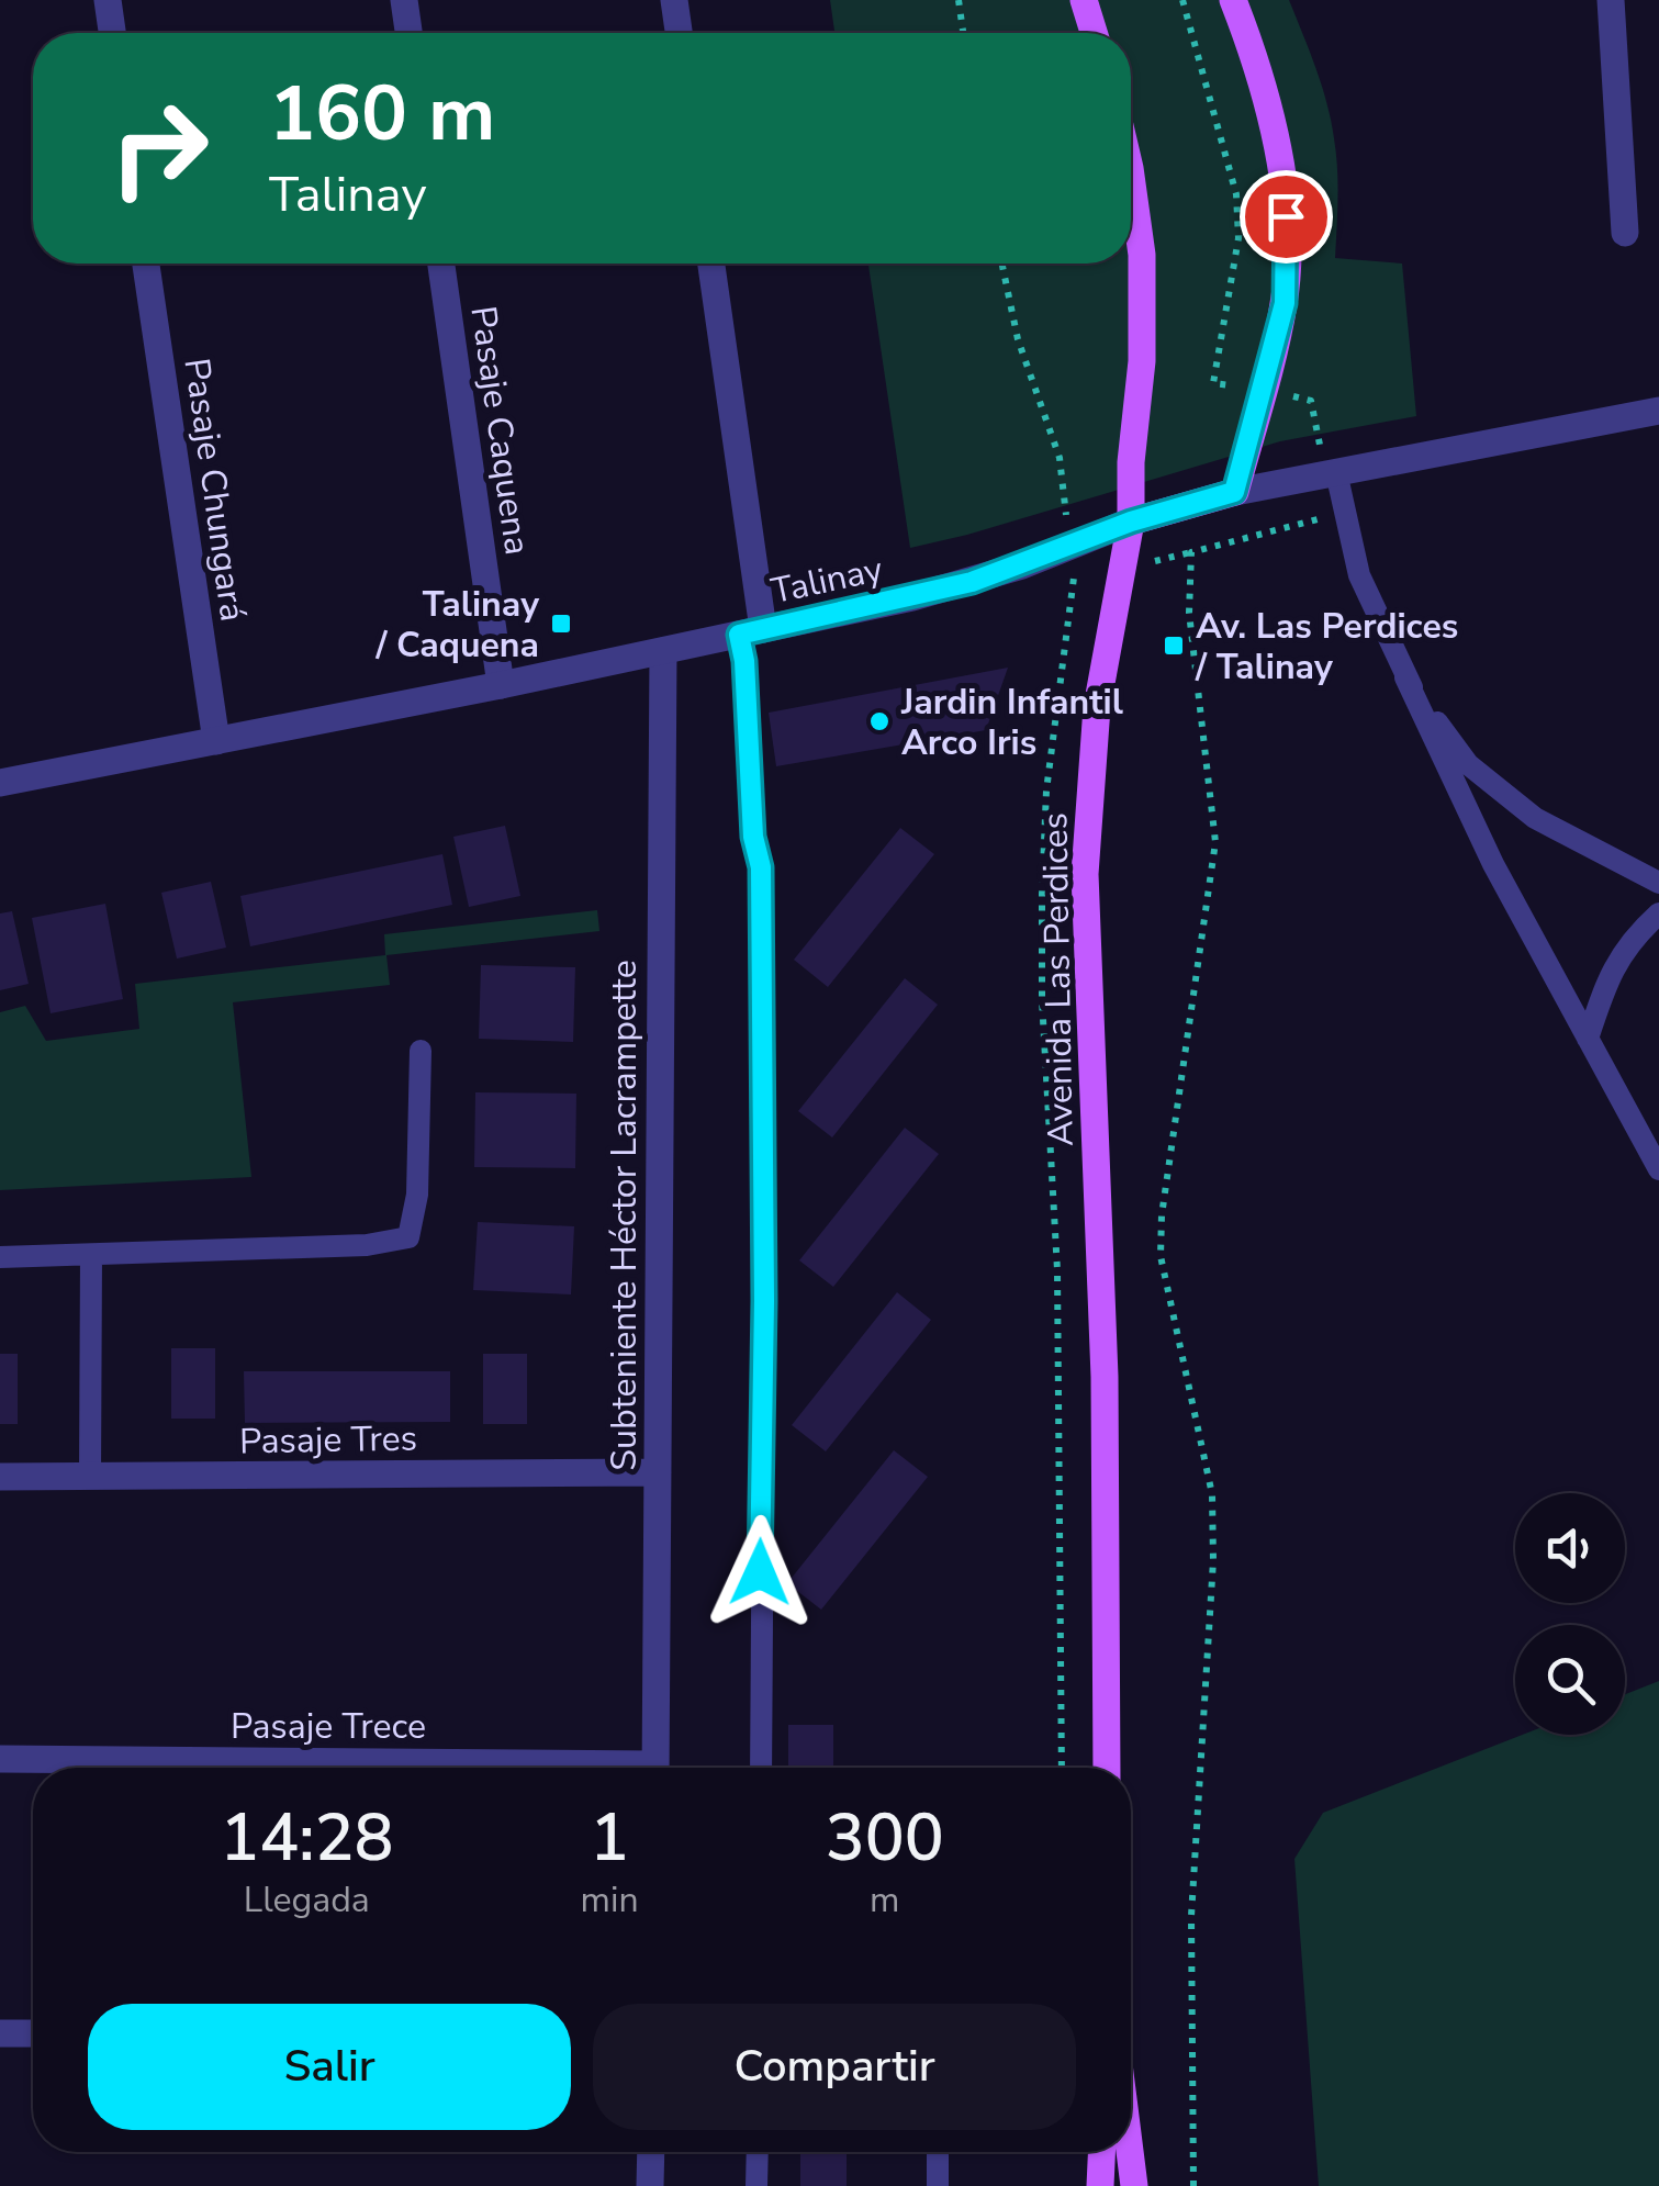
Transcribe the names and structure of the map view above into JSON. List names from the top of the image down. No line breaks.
{"streets":{"main road":["Talinay","Avenida Las Perdices"],"street":["Pasaje Caquena","Pasaje Chungará","Subteniente Héctor Lacrampette","Pasaje Tres","Pasaje Trece"]},"crossings":[["Pasaje Caquena","Talinay"],["Pasaje Chungará","Talinay"],["Talinay","Avenida Las Perdices"],["Talinay","Subteniente Héctor Lacrampette"],["Subteniente Héctor Lacrampette","Pasaje Tres"]],"places":{"transit":["Talinay / Caquena","Av. Las Perdices / Talinay"],"other":["Jardin Infantil Arco Iris"]},"page":{"turn":["160 m","Talinay"],"eta":["14:28","Llegada","1","min","300","m"],"buttons":["Salir","Compartir"]}}
